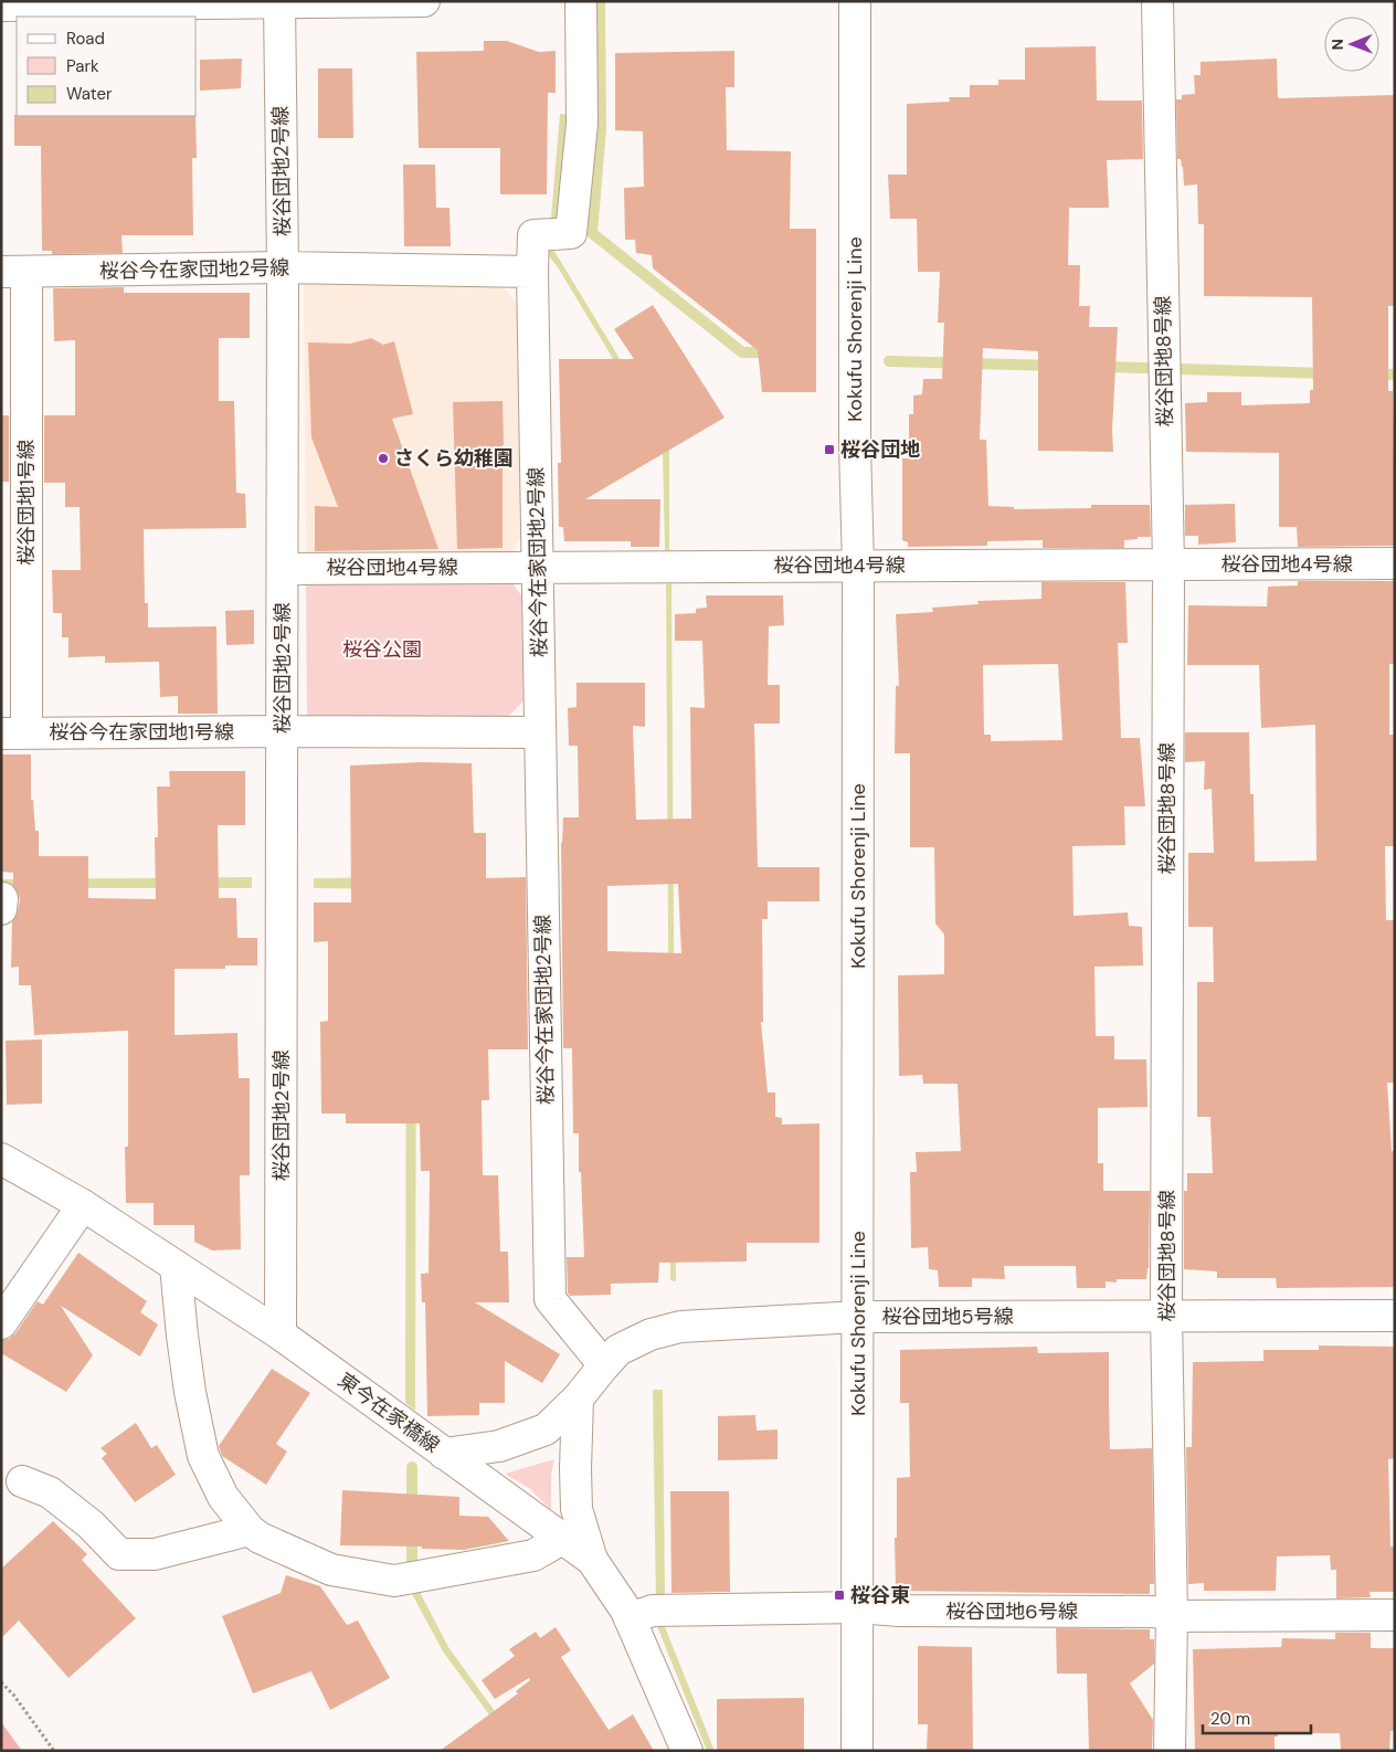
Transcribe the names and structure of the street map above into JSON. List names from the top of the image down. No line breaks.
{"streets":{"street":["桜谷団地2号線","桜谷今在家団地2号線","Kokufu Shorenji Line","桜谷団地8号線","桜谷団地1号線","桜谷団地4号線","桜谷今在家団地1号線","桜谷団地5号線","東今在家橋線","桜谷団地6号線"]},"crossings":[["桜谷団地2号線","桜谷今在家団地2号線"],["桜谷団地2号線","桜谷団地4号線"],["桜谷団地2号線","桜谷今在家団地1号線"],["桜谷団地2号線","東今在家橋線"],["桜谷今在家団地2号線","桜谷団地1号線"],["桜谷今在家団地2号線","桜谷団地4号線"],["桜谷今在家団地2号線","桜谷今在家団地1号線"],["桜谷今在家団地2号線","桜谷団地5号線"],["Kokufu Shorenji Line","桜谷団地4号線"],["Kokufu Shorenji Line","桜谷団地5号線"],["Kokufu Shorenji Line","桜谷団地6号線"],["桜谷団地8号線","桜谷団地4号線"],["桜谷団地8号線","桜谷団地5号線"],["桜谷団地8号線","桜谷団地6号線"],["桜谷団地1号線","桜谷今在家団地1号線"],["桜谷団地5号線","東今在家橋線"],["東今在家橋線","桜谷団地6号線"]],"parks":["桜谷公園"],"places":{"transit":["桜谷団地","桜谷東"],"other":["さくら幼稚園"]},"legend":["Road","Park","Water"],"scale_bar":"20 m","north":"left"}
